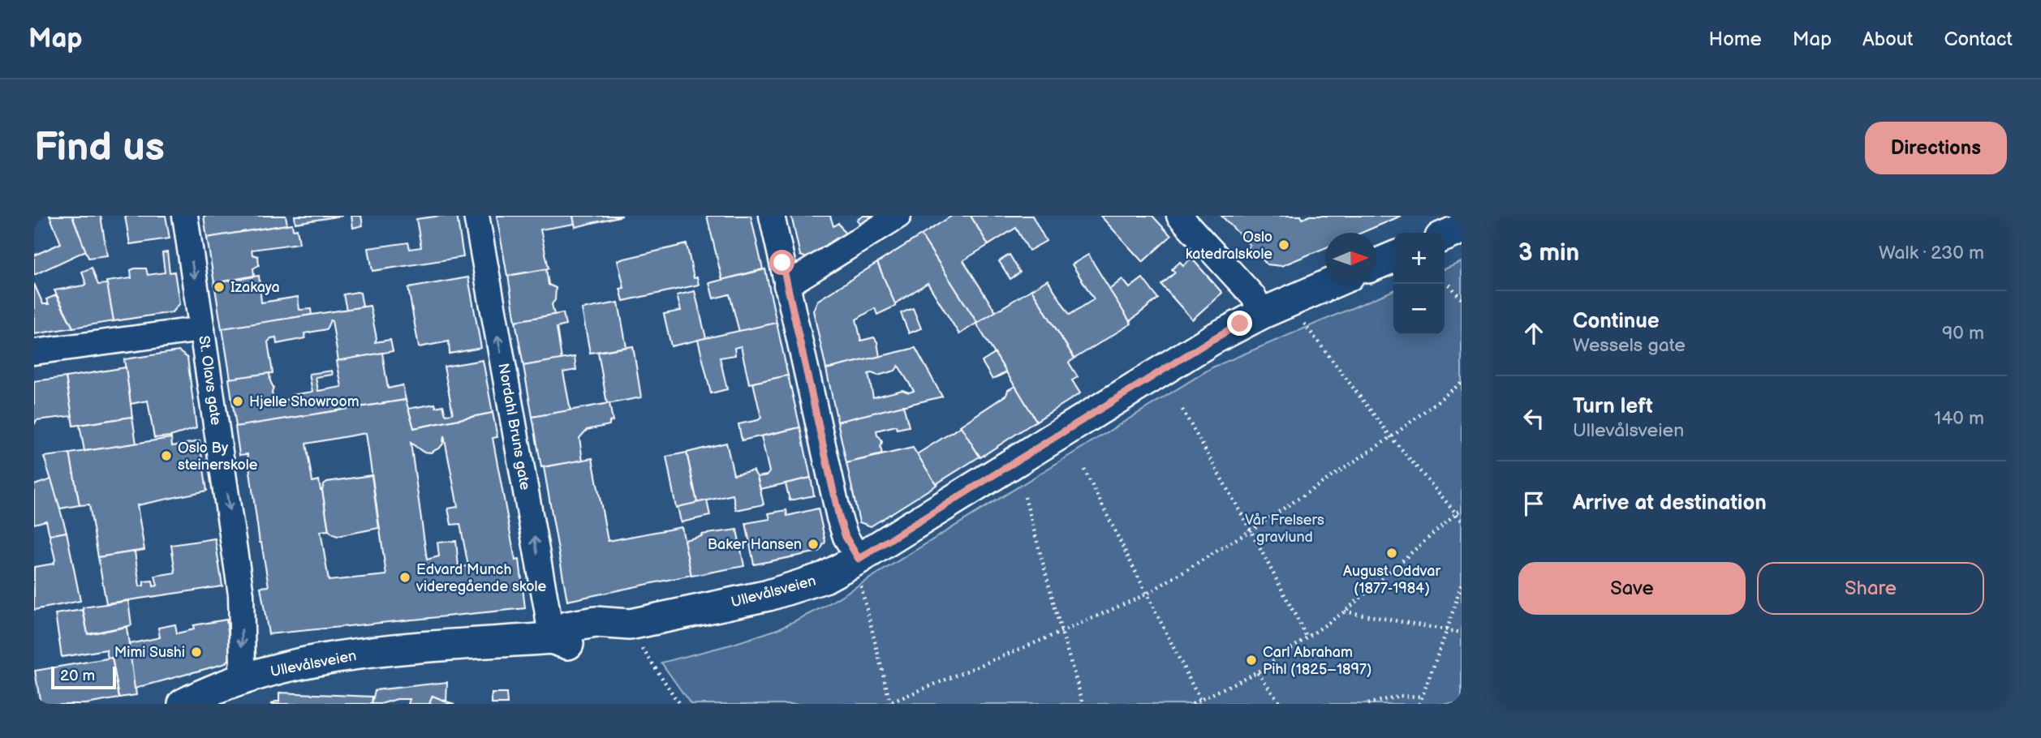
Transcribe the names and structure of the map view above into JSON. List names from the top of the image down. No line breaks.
{"streets":{"main road":["Ullevålsveien"],"street":["St. Olavs gate","Nordahl Bruns gate"]},"crossings":[["St. Olavs gate","Ullevålsveien"],["Nordahl Bruns gate","Ullevålsveien"]],"one_way":["St. Olavs gate","Nordahl Bruns gate"],"parks":["Vår Frelsers gravlund"],"places":["Oslo katedralskole","Izakaya","Hjelle Showroom","Oslo By steinerskole","Baker Hansen","August Oddvar (1877-1984)","Edvard Munch videregående skole","Mimi Sushi","Carl Abraham Pihl (1825–1897)"],"scale_bar":"20 m","north":"right","page":{"header":"Map","nav":["Home","Map","About","Contact"],"buttons":["Directions",["Save","Share"]],"title":"Find us","heading":["3 min","Walk · 230 m"],"map_buttons":["+","−"],"list":[["Continue","Wessels gate","90 m"],["Turn left","Ullevålsveien","140 m"],"Arrive at destination"],"scale":"20 m"}}
